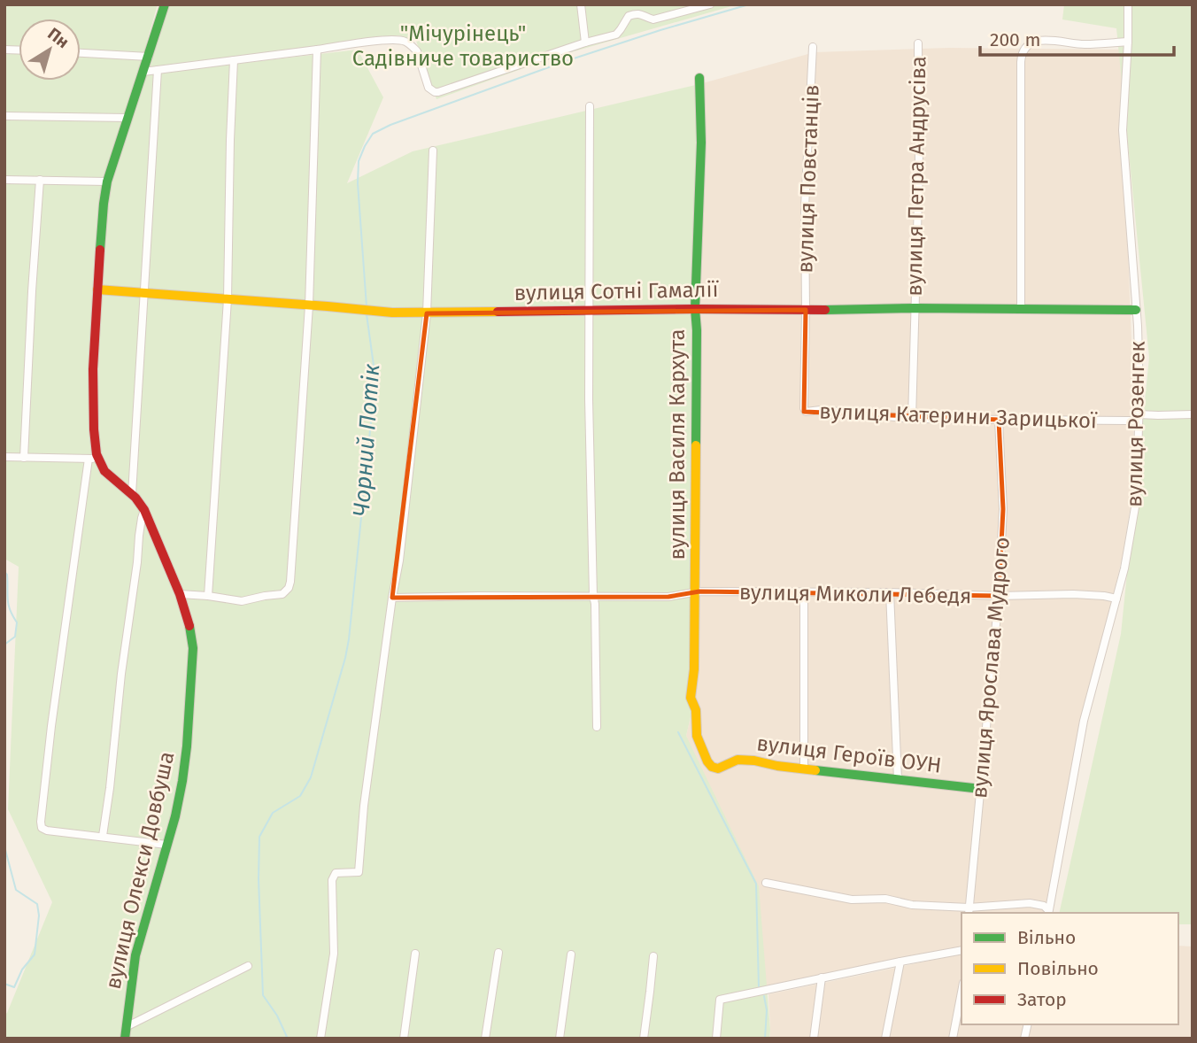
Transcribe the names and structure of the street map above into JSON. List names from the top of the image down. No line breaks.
{"streets":{"street":["вулиця Петра Андрусіва","вулиця Повстанців","вулиця Сотні Гамалії","вулиця Катерини Зарицької","вулиця Розенгек","вулиця Василя Кархута","вулиця Миколи Лебедя","вулиця Ярослава Мудрого","вулиця Героїв ОУН","вулиця Олекси Довбуша"]},"crossings":[["вулиця Петра Андрусіва","вулиця Сотні Гамалії"],["вулиця Петра Андрусіва","вулиця Катерини Зарицької"],["вулиця Повстанців","вулиця Сотні Гамалії"],["вулиця Повстанців","вулиця Катерини Зарицької"],["вулиця Сотні Гамалії","вулиця Катерини Зарицької"],["вулиця Сотні Гамалії","вулиця Розенгек"],["вулиця Сотні Гамалії","вулиця Василя Кархута"],["вулиця Катерини Зарицької","вулиця Розенгек"],["вулиця Катерини Зарицької","вулиця Ярослава Мудрого"],["вулиця Розенгек","вулиця Миколи Лебедя"],["вулиця Василя Кархута","вулиця Миколи Лебедя"],["вулиця Василя Кархута","вулиця Героїв ОУН"],["вулиця Миколи Лебедя","вулиця Ярослава Мудрого"],["вулиця Ярослава Мудрого","вулиця Героїв ОУН"]],"water":["Чорний Потік"],"parks":["\"Мічурінець\" Садівниче товариство"],"legend":["Вільно","Повільно","Затор"],"scale_bar":"200 m","north":"top right"}
